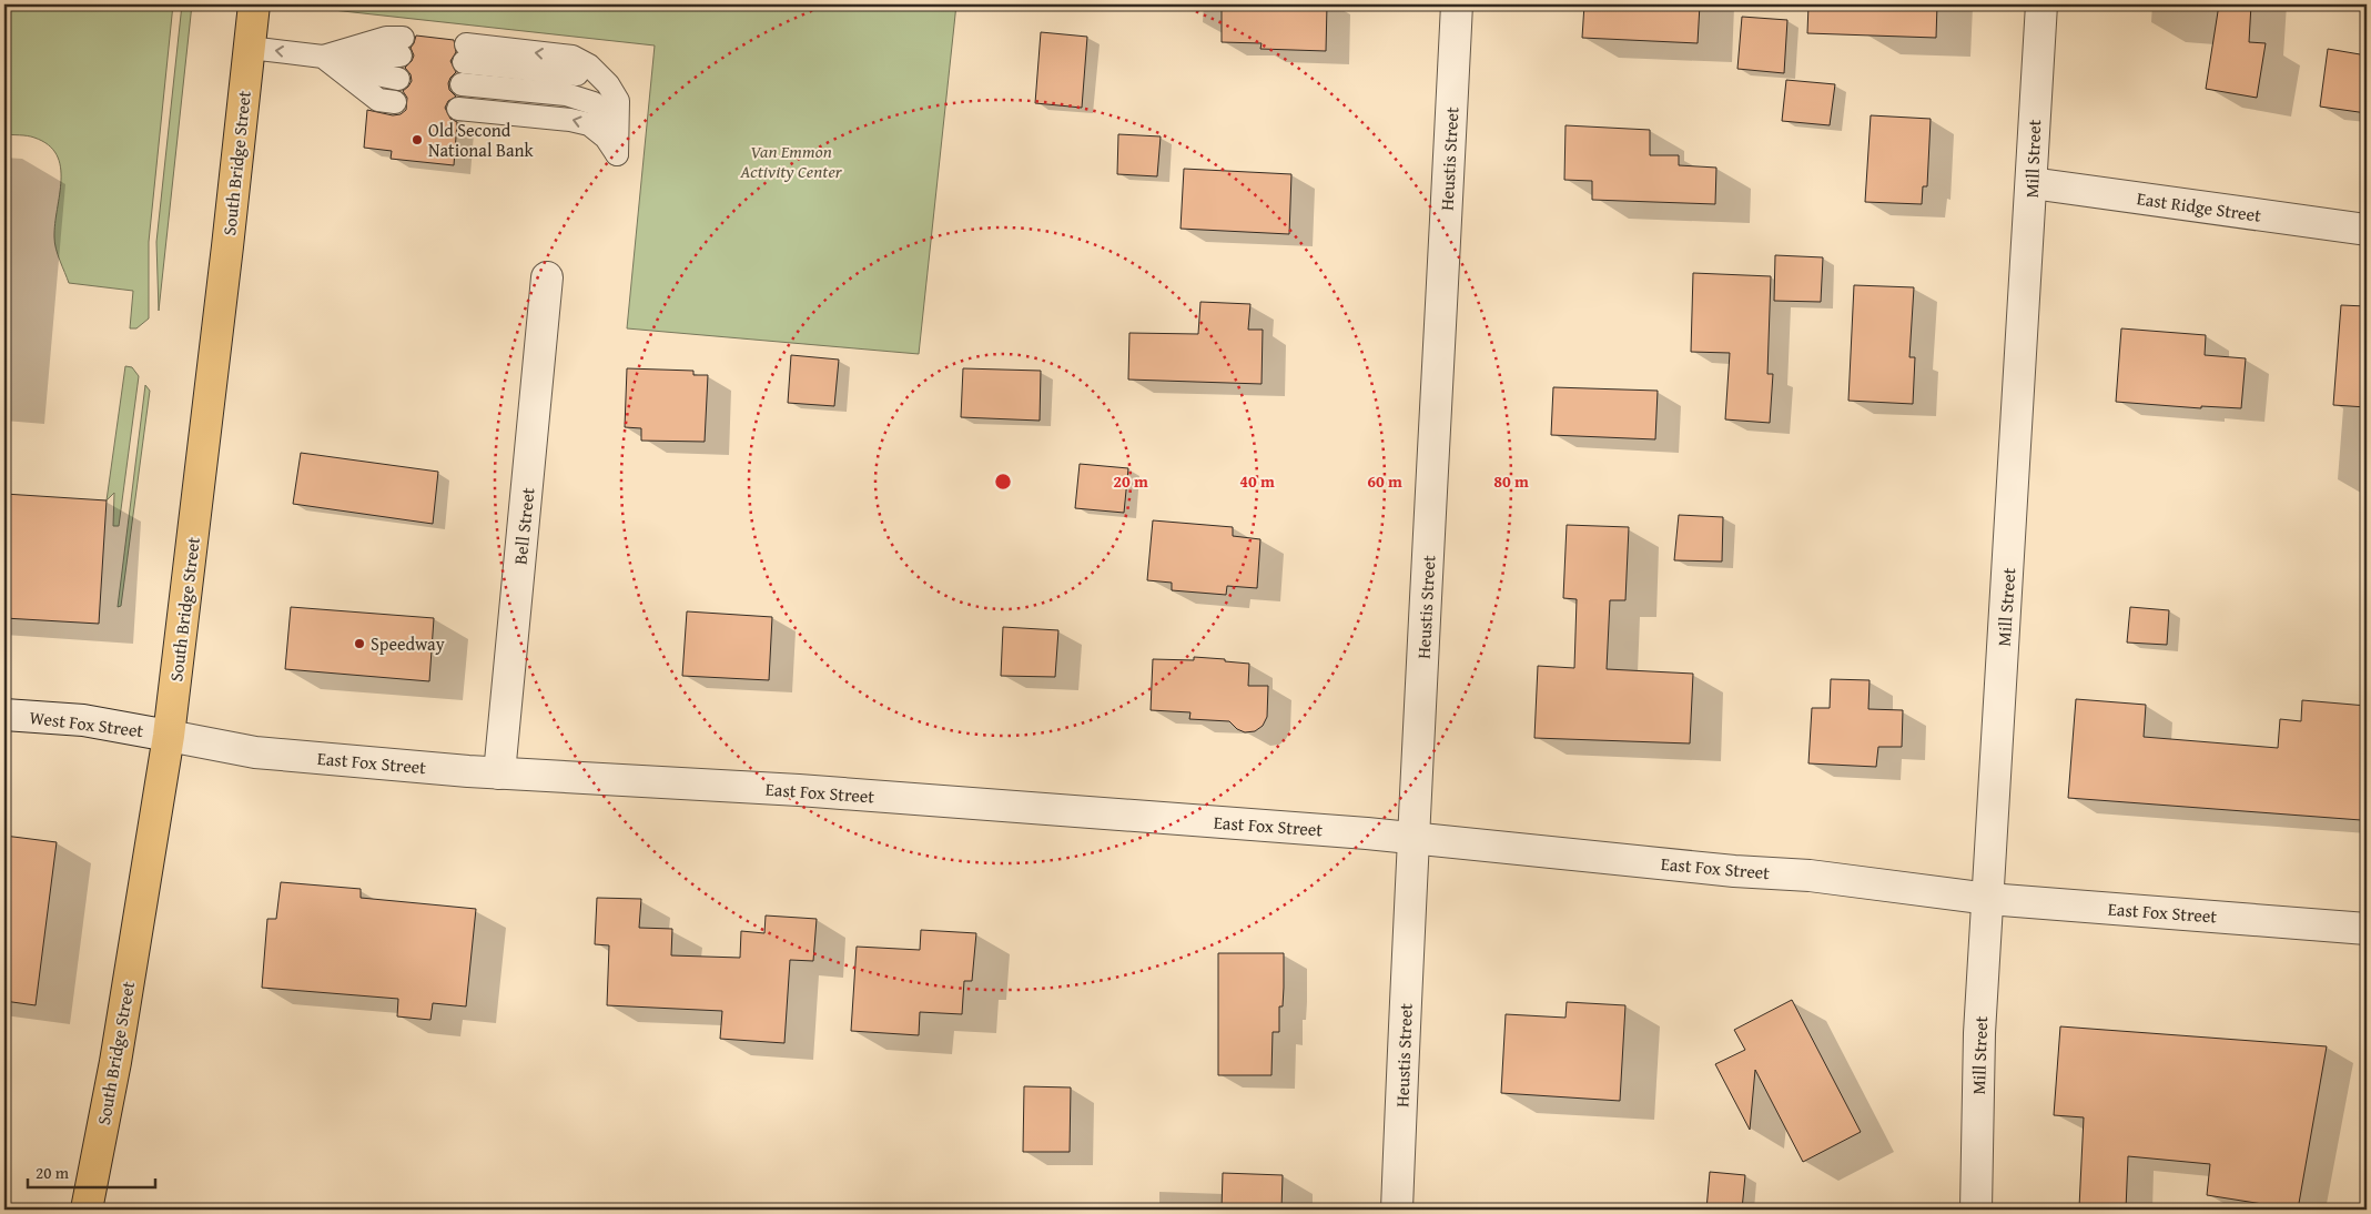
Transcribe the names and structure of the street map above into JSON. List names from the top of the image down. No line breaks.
{"streets":{"highway":["South Bridge Street"],"street":["Heustis Street","Mill Street","East Ridge Street","Bell Street","West Fox Street","East Fox Street"]},"crossings":[["Heustis Street","East Fox Street"],["Mill Street","East Ridge Street"],["Mill Street","East Fox Street"],["South Bridge Street","West Fox Street"],["South Bridge Street","East Fox Street"],["Bell Street","East Fox Street"],["West Fox Street","East Fox Street"]],"parks":["Van Emmon Activity Center"],"places":["Old Second National Bank","Speedway"],"scale_bar":"20 m","rings":["20 m","40 m","60 m","80 m"]}
